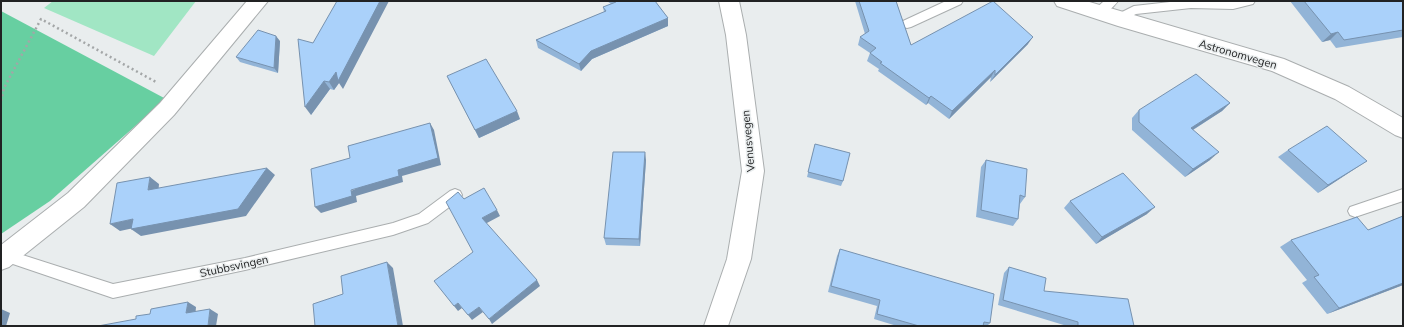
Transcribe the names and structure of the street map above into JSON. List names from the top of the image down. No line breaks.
{"streets":{"street":["Astronomvegen","Venusvegen","Stubbsvingen"]}}
